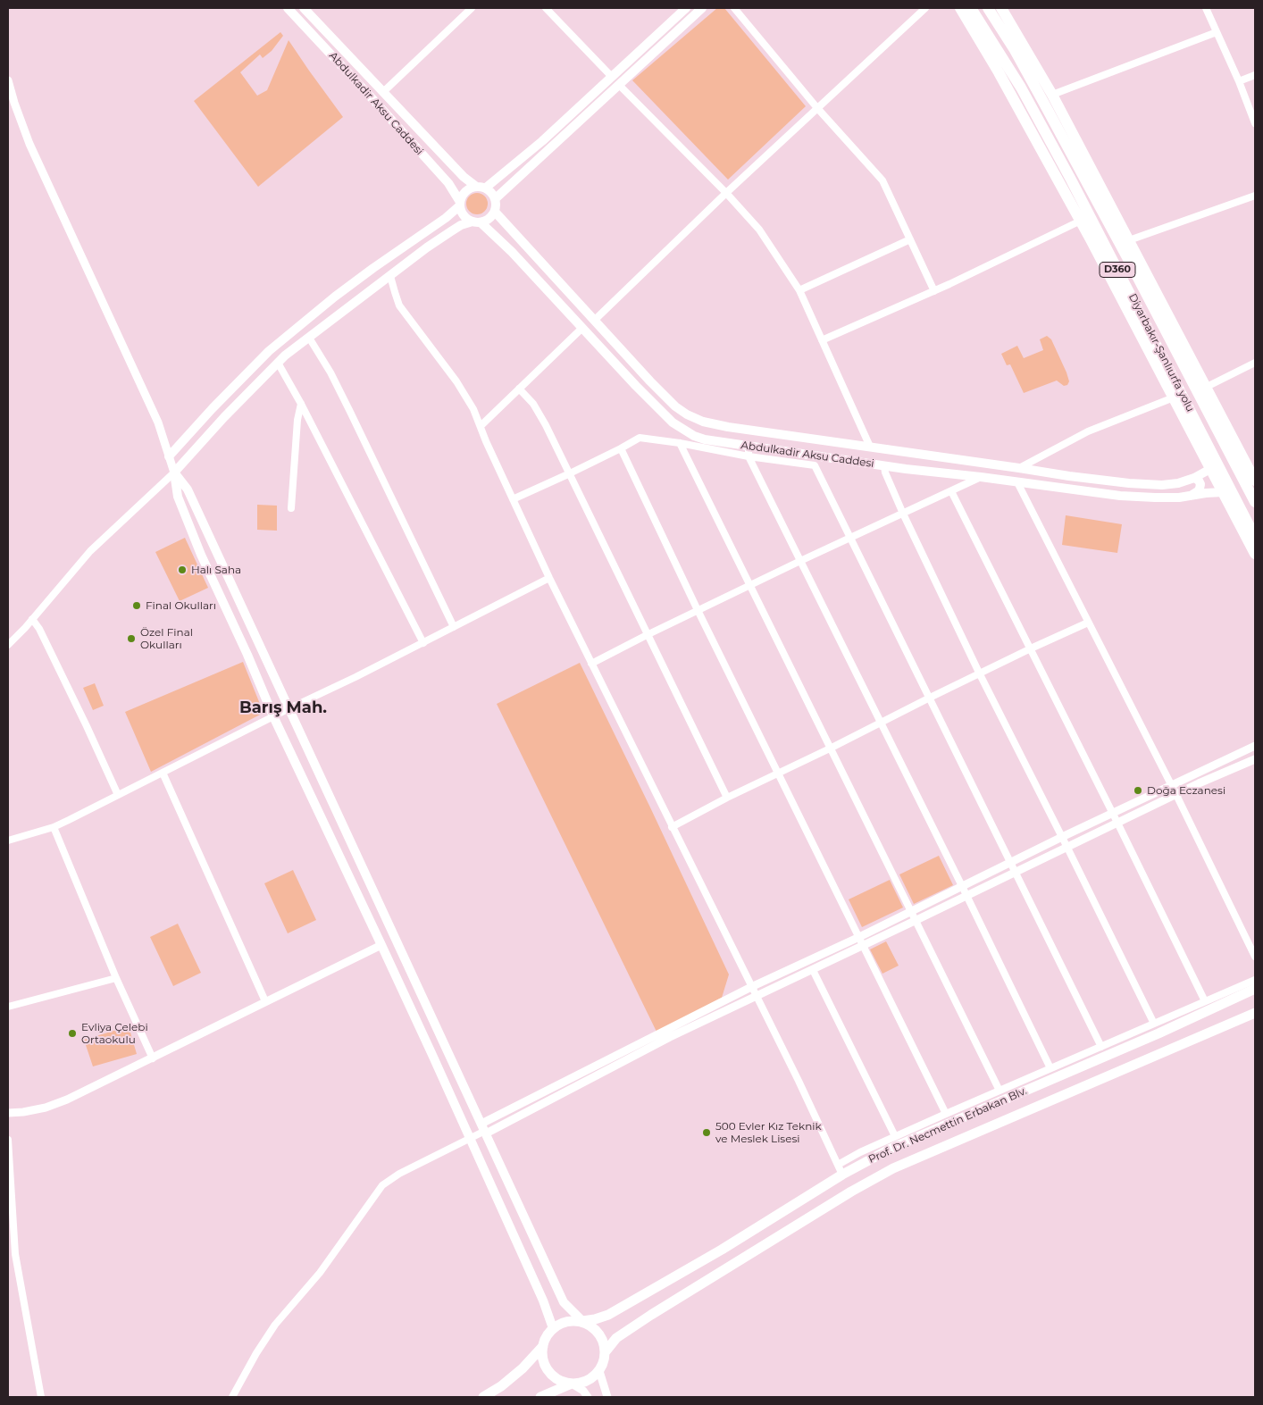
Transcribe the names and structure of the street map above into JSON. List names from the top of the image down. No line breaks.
{"streets":{"highway":["D360","Diyarbakır-Şanlıurfa yolu"],"main road":["Abdulkadir Aksu Caddesi","Prof. Dr. Necmettin Erbakan Blv."]},"districts":["Barış Mah."],"places":["Halı Saha","Final Okulları","Özel Final Okulları","Doğa Eczanesi","Evliya Çelebi Ortaokulu","500 Evler Kız Teknik ve Meslek Lisesi"]}
